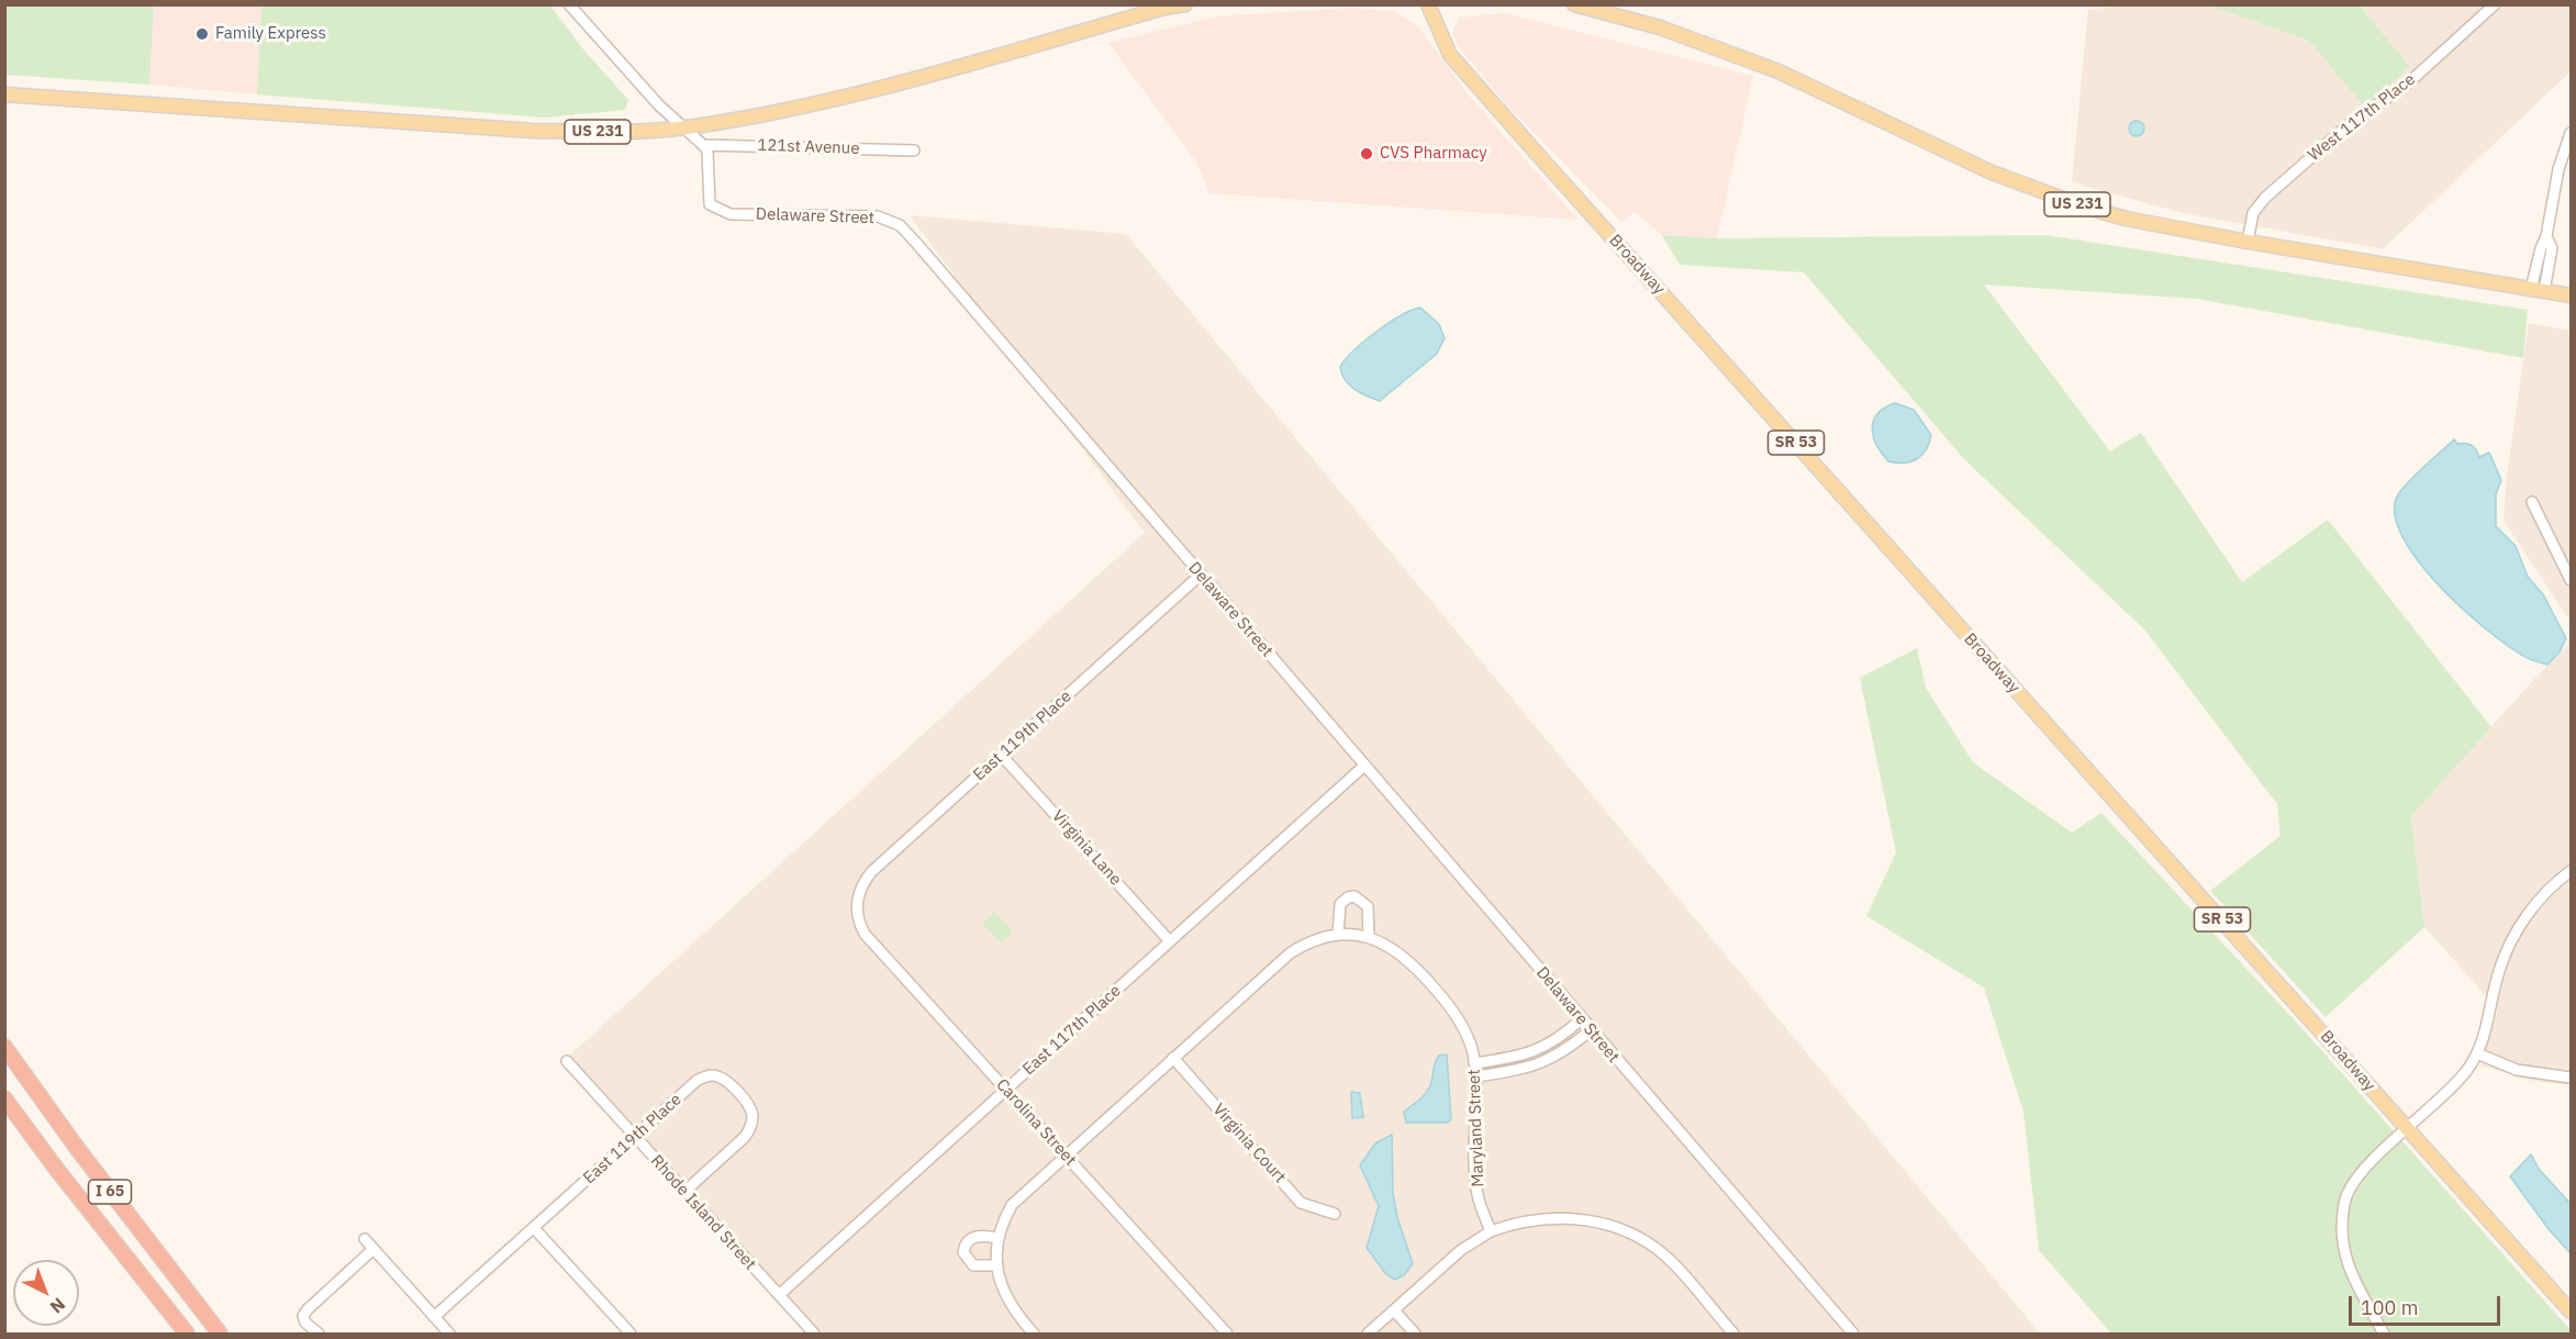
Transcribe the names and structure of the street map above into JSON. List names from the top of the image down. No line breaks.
{"streets":{"highway":["I 65"],"main road":["US 231","Broadway","SR 53"],"street":["West 117th Place","121st Avenue","Delaware Street","East 119th Place","Virginia Lane","East 117th Place","Carolina Street","Maryland Street","Virginia Court","Rhode Island Street"]},"crossings":[["West 117th Place","US 231"],["121st Avenue","Delaware Street"],["Delaware Street","East 119th Place"],["Delaware Street","East 117th Place"],["East 119th Place","Virginia Lane"],["East 119th Place","Carolina Street"],["East 119th Place","Rhode Island Street"],["Virginia Lane","East 117th Place"],["East 117th Place","Carolina Street"],["East 117th Place","Rhode Island Street"],["Maryland Street","Virginia Court"]],"places":["Family Express","CVS Pharmacy"],"scale_bar":"100 m","north":"bottom right"}
